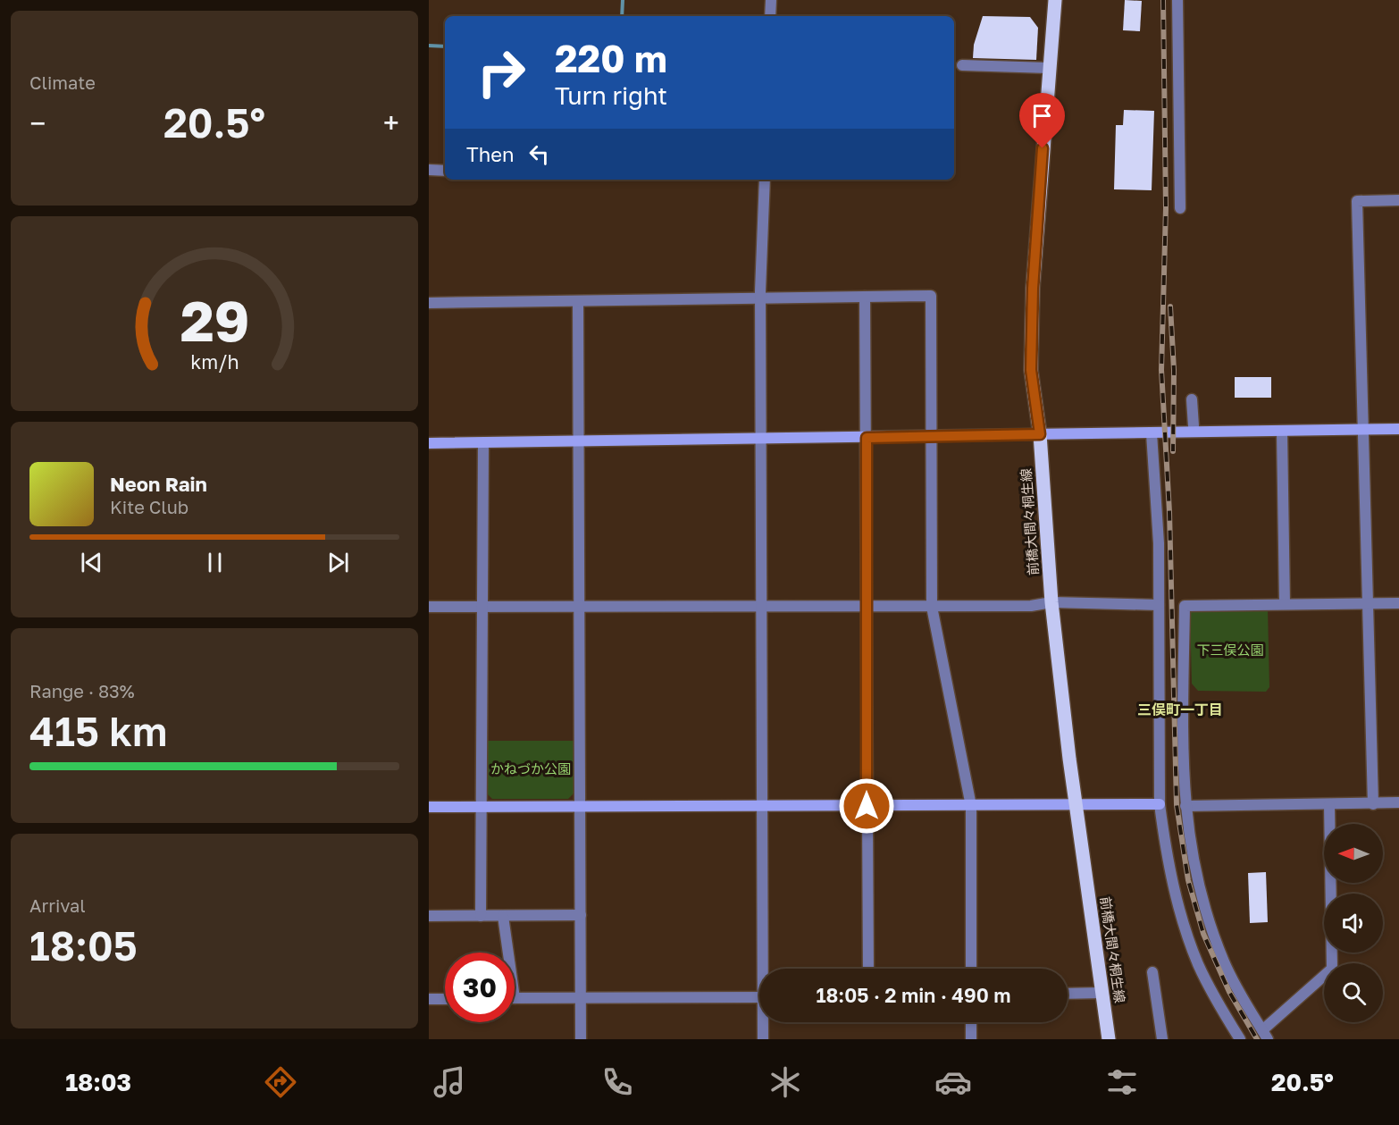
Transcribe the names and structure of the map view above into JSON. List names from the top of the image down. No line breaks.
{"streets":{"main road":["前橋大間々桐生線"]},"districts":["三俣町一丁目"],"parks":["下三俣公園","かねづか公園"],"north":"left","page":{"tile":["Climate",["Range · 83%","415 km"],["Arrival","18:05"]],"turn":["220 m","Turn right"],"heat":["−","20.5°","+"],"then":"Then","song":["Neon Rain","Kite Club"],"limit":"30","trip":"18:05 · 2 min · 490 m","tabs":["18:03","20.5°"],"gauge":["29","km/h"]}}
